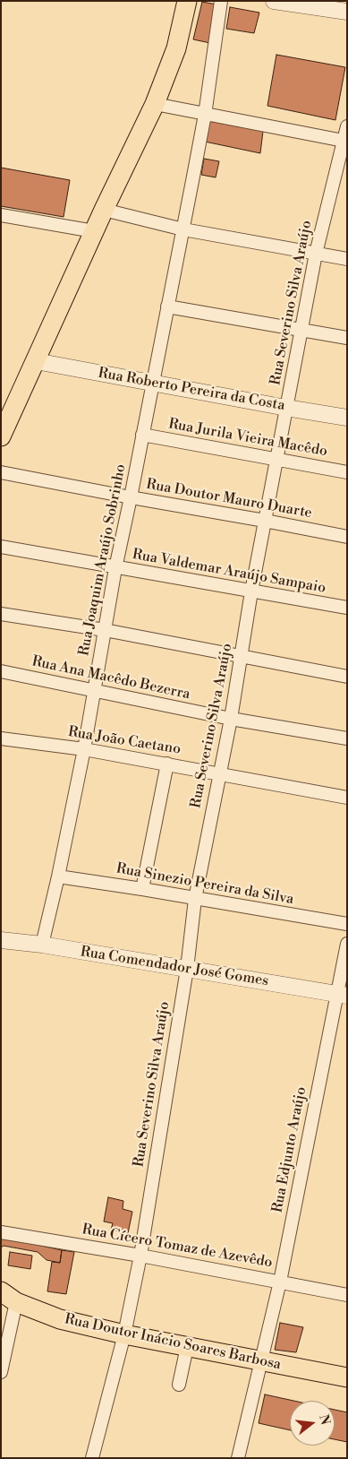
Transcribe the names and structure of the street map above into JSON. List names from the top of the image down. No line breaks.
{"streets":{"main road":["Rua Doutor Inácio Soares Barbosa"],"street":["Rua Severino Silva Araújo","Rua Roberto Pereira da Costa","Rua Jurila Vieira Macêdo","Rua Doutor Mauro Duarte","Rua Joaquim Araújo Sobrinho","Rua Valdemar Araújo Sampaio","Rua Ana Macêdo Bezerra","Rua João Caetano","Rua Sinezio Pereira da Silva","Rua Comendador José Gomes","Rua Edjunto Araújo","Rua Cícero Tomaz de Azevêdo"]},"crossings":[["Rua Severino Silva Araújo","Rua Roberto Pereira da Costa"],["Rua Severino Silva Araújo","Rua Jurila Vieira Macêdo"],["Rua Severino Silva Araújo","Rua Doutor Mauro Duarte"],["Rua Severino Silva Araújo","Rua Valdemar Araújo Sampaio"],["Rua Severino Silva Araújo","Rua Ana Macêdo Bezerra"],["Rua Severino Silva Araújo","Rua João Caetano"],["Rua Severino Silva Araújo","Rua Sinezio Pereira da Silva"],["Rua Severino Silva Araújo","Rua Comendador José Gomes"],["Rua Severino Silva Araújo","Rua Cícero Tomaz de Azevêdo"],["Rua Severino Silva Araújo","Rua Doutor Inácio Soares Barbosa"],["Rua Roberto Pereira da Costa","Rua Joaquim Araújo Sobrinho"],["Rua Jurila Vieira Macêdo","Rua Joaquim Araújo Sobrinho"],["Rua Doutor Mauro Duarte","Rua Joaquim Araújo Sobrinho"],["Rua Joaquim Araújo Sobrinho","Rua Valdemar Araújo Sampaio"],["Rua Joaquim Araújo Sobrinho","Rua Ana Macêdo Bezerra"],["Rua Joaquim Araújo Sobrinho","Rua João Caetano"],["Rua Joaquim Araújo Sobrinho","Rua Sinezio Pereira da Silva"],["Rua Joaquim Araújo Sobrinho","Rua Comendador José Gomes"],["Rua Comendador José Gomes","Rua Edjunto Araújo"],["Rua Edjunto Araújo","Rua Cícero Tomaz de Azevêdo"],["Rua Edjunto Araújo","Rua Doutor Inácio Soares Barbosa"]],"north":"right"}
